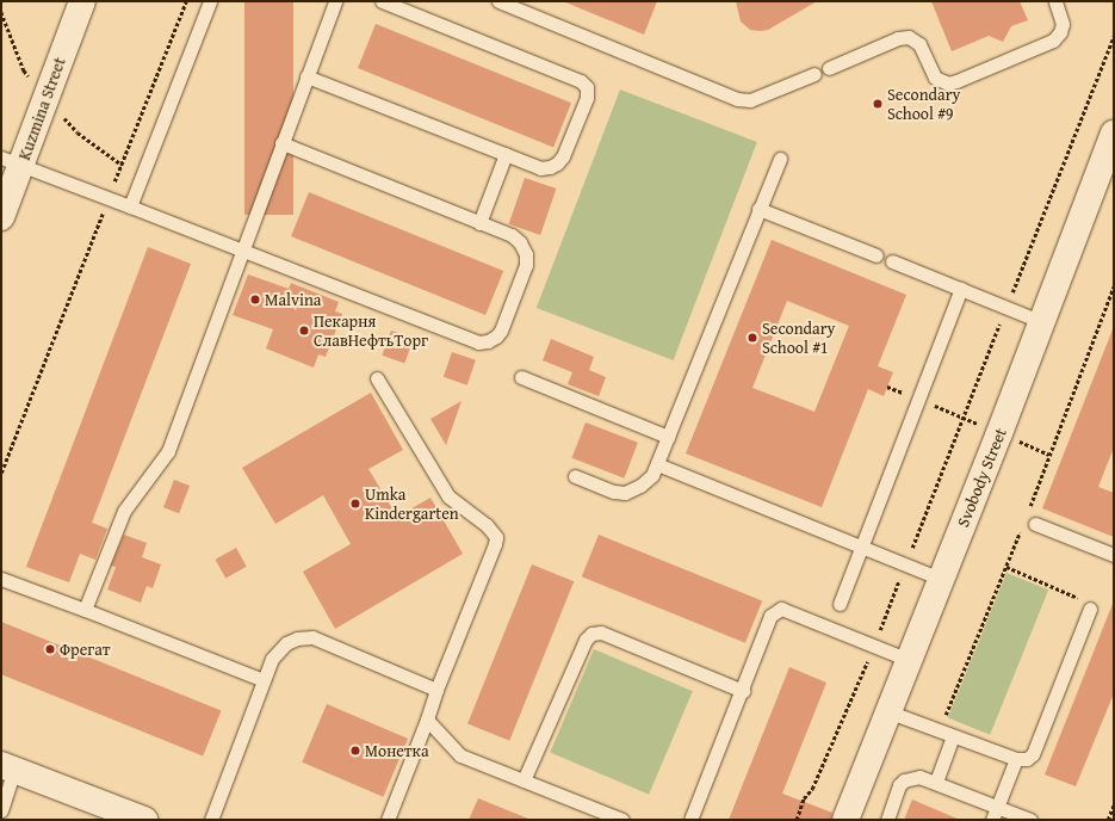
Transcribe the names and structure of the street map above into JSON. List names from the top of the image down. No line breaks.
{"streets":{"main road":["Kuzmina Street","Svobody Street"]},"places":["Secondary School #9","Malvina","Пекарня СлавНефтьТорг","Secondary School #1","Umka Kindergarten","Фрегат","Монетка"]}
